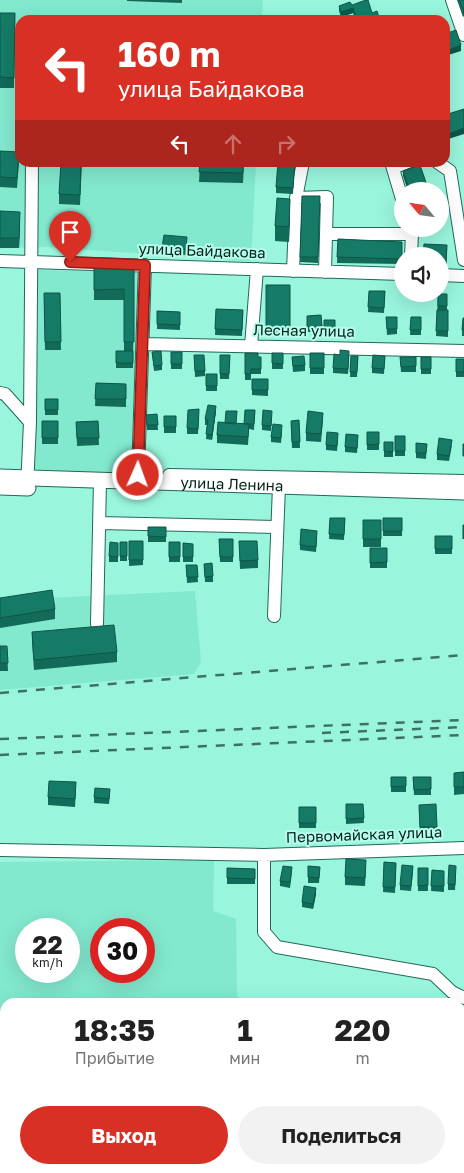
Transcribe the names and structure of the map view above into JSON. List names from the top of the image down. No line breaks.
{"streets":{"main road":["улица Ленина"],"street":["улица Байдакова","Лесная улица","Первомайская улица"]},"north":"top left","page":{"turn":["160 m","улица Байдакова"],"speed":"22 km/h","limit":"30","eta":["18:35","Прибытие","1","мин","220","m"],"buttons":["Выход","Поделиться"]}}
